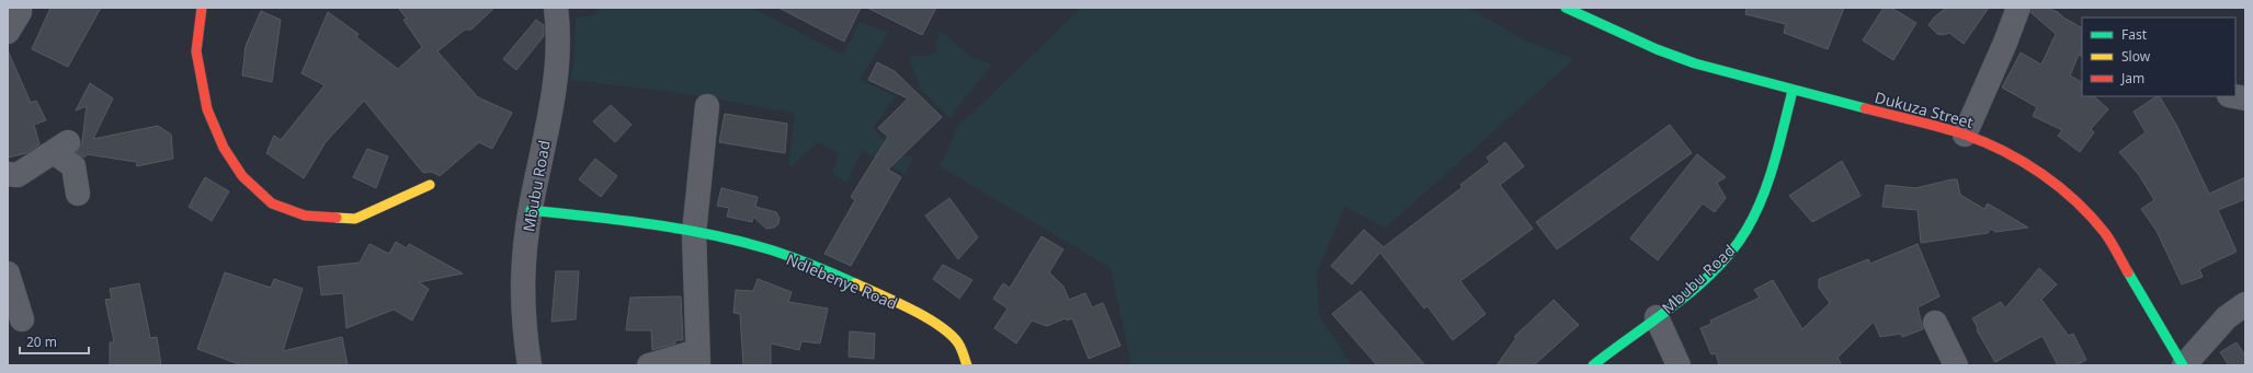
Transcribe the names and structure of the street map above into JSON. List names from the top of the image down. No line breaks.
{"streets":{"street":["Dukuza Street","Mbubu Road","Ndlebenye Road"]},"crossings":[["Dukuza Street","Mbubu Road"],["Mbubu Road","Ndlebenye Road"]],"legend":["Fast","Slow","Jam"],"scale_bar":"20 m"}
